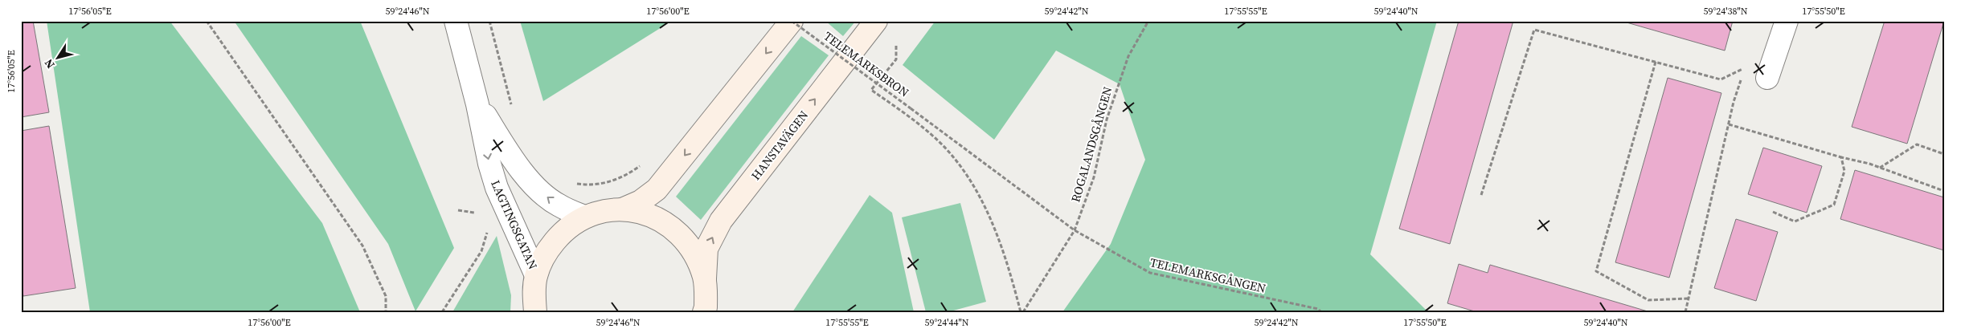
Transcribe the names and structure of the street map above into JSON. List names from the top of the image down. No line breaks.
{"streets":{"main road":["HANSTAVÄGEN"],"street":["LAGTINGSGATAN"],"path":["TELEMARKSBRON","ROGALANDSGÅNGEN","TELEMARKSGÅNGEN"]},"crossings":[["TELEMARKSBRON","ROGALANDSGÅNGEN"],["TELEMARKSBRON","TELEMARKSGÅNGEN"],["ROGALANDSGÅNGEN","TELEMARKSGÅNGEN"]],"north":"bottom left","coordinates":["17°56'05\"E","59°24'46\"N","17°56'00\"E","59°24'42\"N","17°55'55\"E","59°24'40\"N","59°24'38\"N","17°55'50\"E","59°24'44\"N"]}
